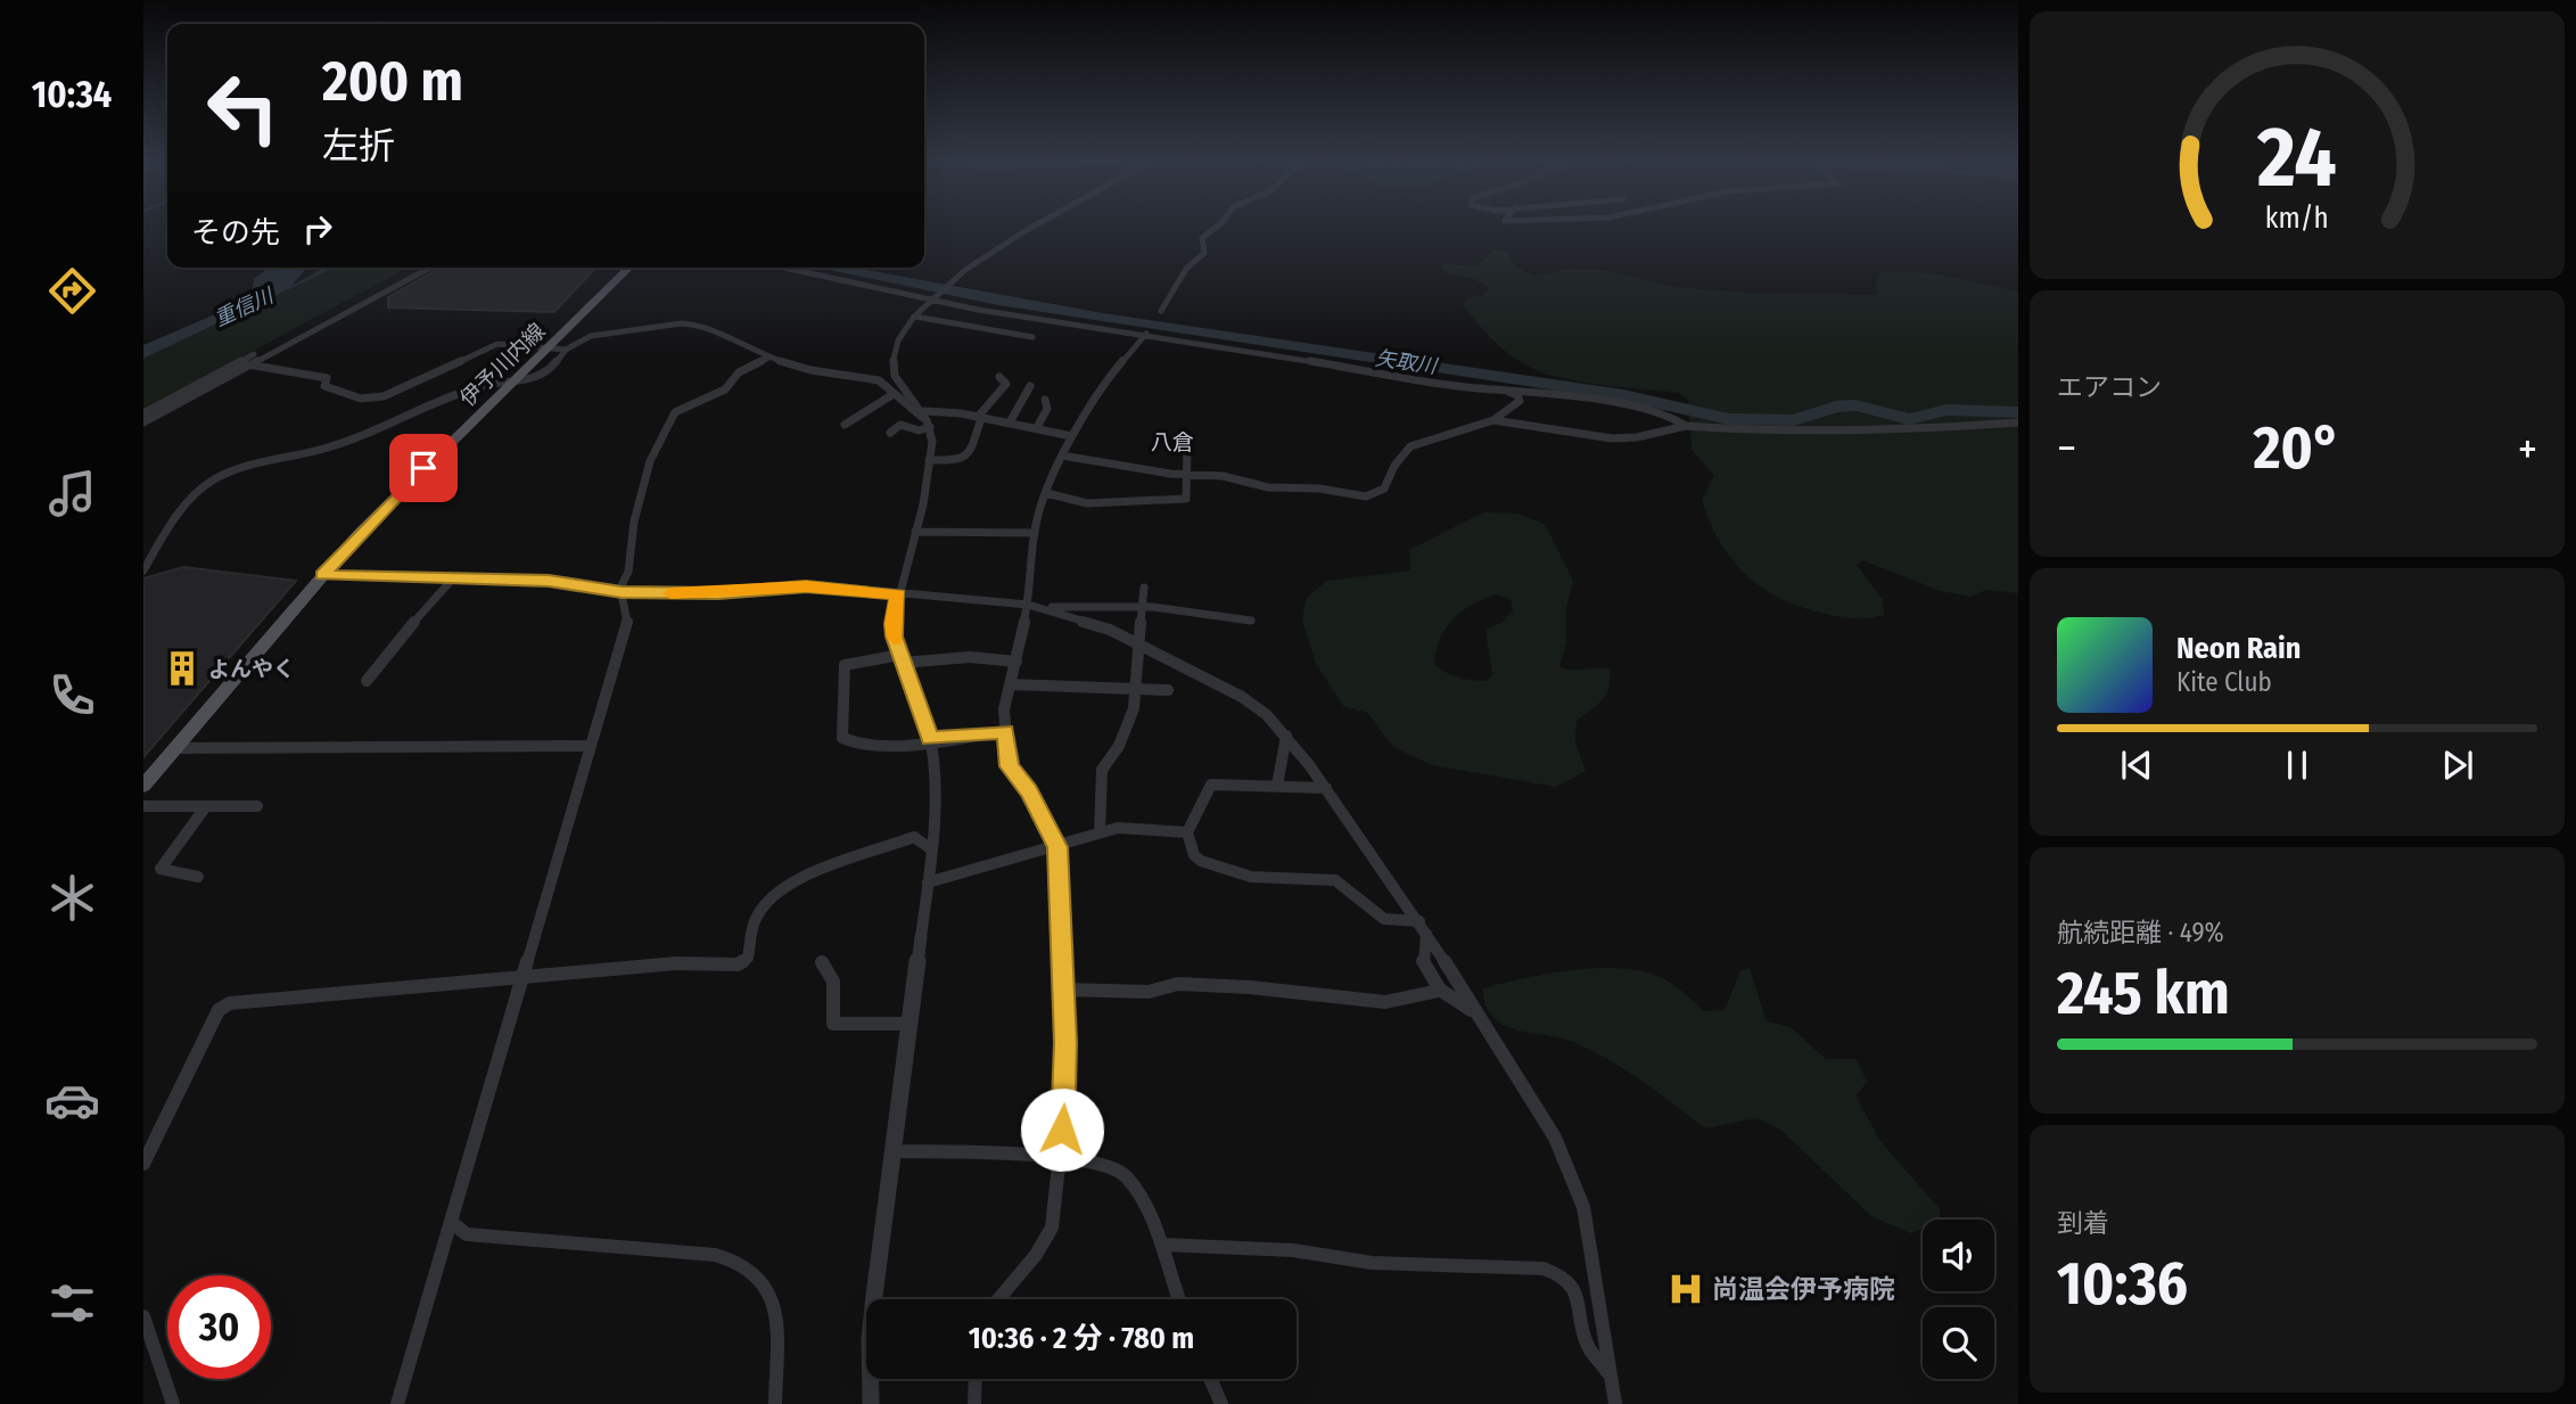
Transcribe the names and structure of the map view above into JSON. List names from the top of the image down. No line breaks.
{"streets":{"main road":["伊予川内線"]},"districts":["八倉"],"water":["重信川","矢取川"],"places":{"building":["よんやく"],"hospital":["尚温会伊予病院"]},"page":{"tabs":"10:34","turn":["200 m","左折"],"then":"その先","tile":["エアコン",["航続距離 · 49%","245 km"],["到着","10:36"]],"heat":["−","20°","+"],"song":["Neon Rain","Kite Club"],"limit":"30","trip":"10:36 · 2 分 · 780 m","gauge":["24","km/h"]}}
